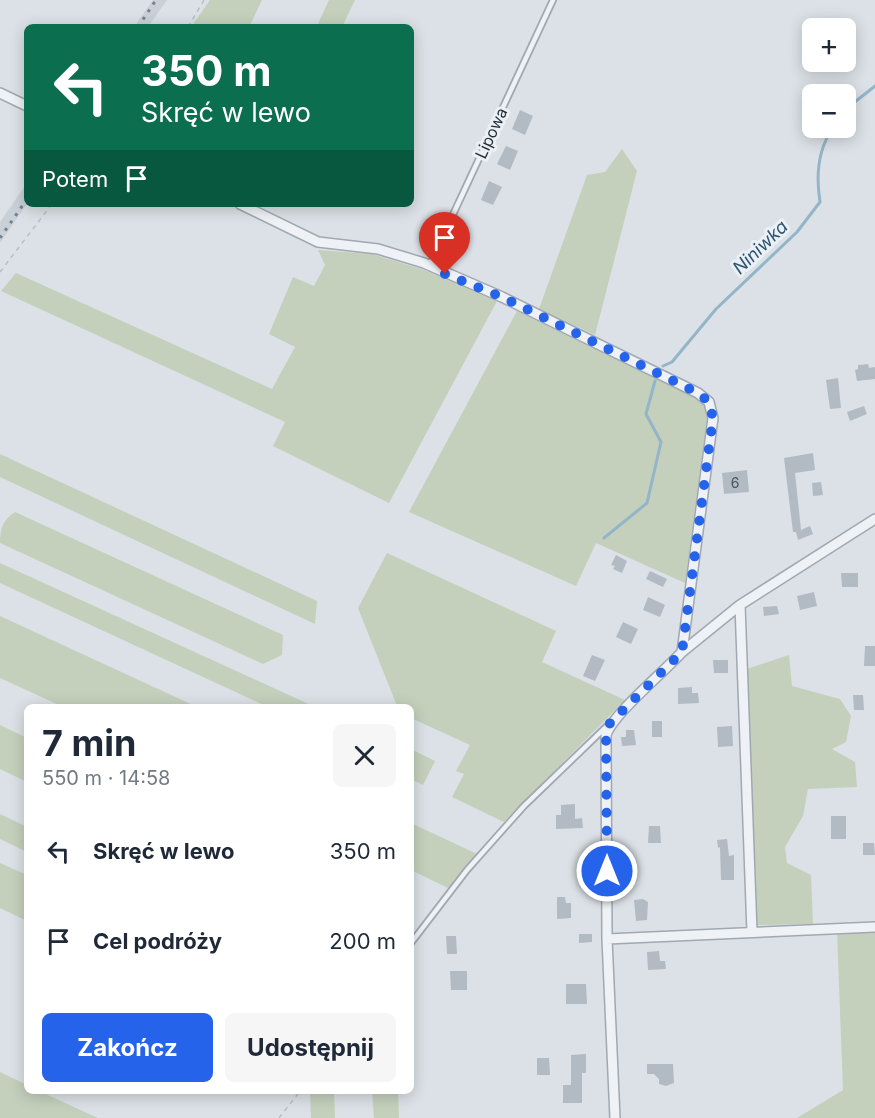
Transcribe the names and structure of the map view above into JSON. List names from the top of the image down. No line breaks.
{"streets":{"lane":["Lipowa"]},"water":["Niniwka"],"house_numbers":["6"],"page":{"map_buttons":["+","−"],"turn":["350 m","Skręć w lewo"],"then":"Potem","heading":["7 min","550 m · 14:58"],"list":[{"name":"Skręć w lewo","value":"350 m"},{"name":"Cel podróży","value":"200 m"}],"buttons":["Zakończ","Udostępnij"]}}
